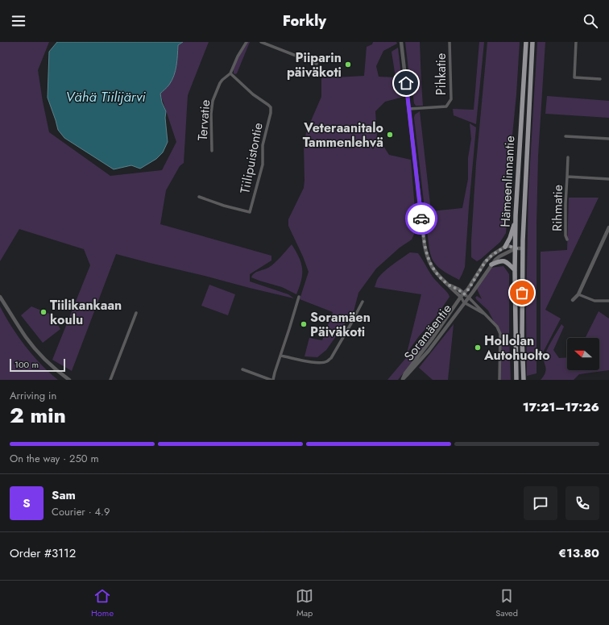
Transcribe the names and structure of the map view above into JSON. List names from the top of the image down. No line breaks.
{"streets":{"main road":["Hämeenlinnantie"],"street":["Pihkatie","Tervatie","Tiilipuistontie","Rihmatie","Soramäentie"]},"crossings":[["Pihkatie","Soramäentie"],["Tervatie","Tiilipuistontie"],["Hämeenlinnantie","Soramäentie"]],"water":["Vähä Tiilijärvi"],"places":["Piiparin päiväkoti","Veteraanitalo Tammenlehvä","Tiilikankaan koulu","Soramäen Päiväkoti","Hollolan Autohuolto"],"scale_bar":"100 m","north":"left","page":{"header":"Forkly","scale":"100 m","heading":["2 min","Arriving in","17:21–17:26"],"panel":["Sam","Courier · 4.9","Order #3112","€13.80"],"bar":"On the way · 250 m","round":"S","tabs":["Home","Map","Saved"]}}
